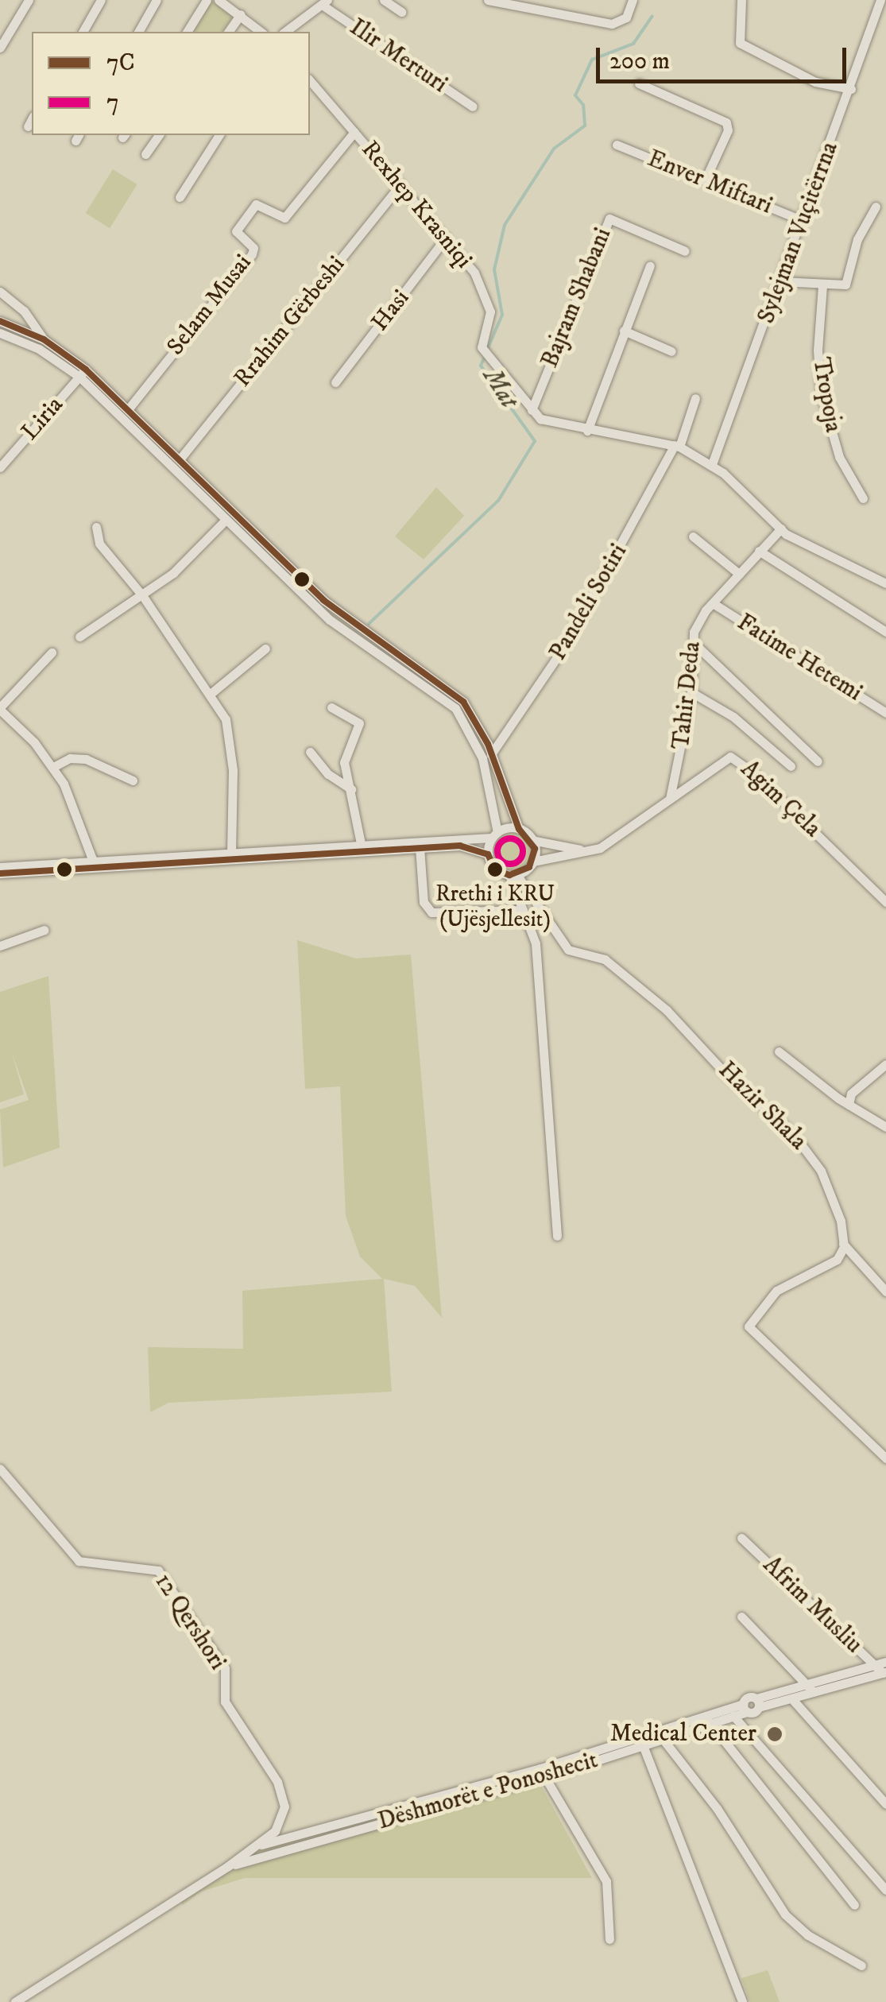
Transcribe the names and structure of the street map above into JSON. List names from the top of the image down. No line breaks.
{"streets":{"street":["Ilir Merturi","Enver Miftari","Rexhep Krasniqi","Sylejman Vuçitërrna","Bajram Shabani","Selam Musai","Hasi","Rrahim Gërbeshi","Tropoja","Liria","Pandeli Sotiri","Fatime Hetemi","Tahir Deda","Agim Çela","Hazir Shala","Afrim Musliu","12 Qershori","Dëshmorët e Ponoshecit"]},"crossings":[["Enver Miftari","Sylejman Vuçitërrna"],["Rexhep Krasniqi","Sylejman Vuçitërrna"],["Rexhep Krasniqi","Bajram Shabani"],["Rexhep Krasniqi","Selam Musai"],["Rexhep Krasniqi","Hasi"],["Rexhep Krasniqi","Rrahim Gërbeshi"],["Rexhep Krasniqi","Pandeli Sotiri"],["Rexhep Krasniqi","Tahir Deda"],["Fatime Hetemi","Tahir Deda"],["Tahir Deda","Agim Çela"],["Agim Çela","Hazir Shala"],["Afrim Musliu","Dëshmorët e Ponoshecit"],["12 Qershori","Dëshmorët e Ponoshecit"]],"water":["Mat"],"places":["Rrethi i KRU (Ujësjellesit)","Medical Center"],"lines":["transit line 7C","transit line 7"],"legend":["7C","7"],"scale_bar":"200 m"}
